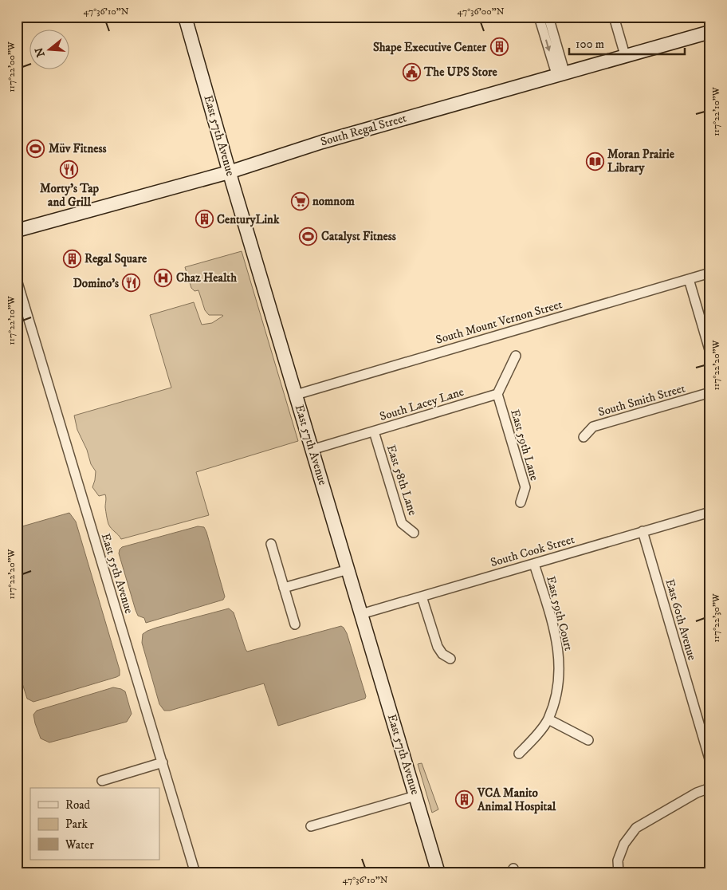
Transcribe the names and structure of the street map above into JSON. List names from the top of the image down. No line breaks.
{"streets":{"main road":["South Regal Street","East 57th Avenue"],"street":["South Mount Vernon Street","South Smith Street","South Lacey Lane","East 59th Lane","East 58th Lane","South Cook Street","East 55th Avenue","East 59th Court","East 60th Avenue"]},"crossings":[["South Regal Street","East 57th Avenue"],["East 57th Avenue","South Mount Vernon Street"],["East 57th Avenue","South Lacey Lane"],["East 57th Avenue","South Cook Street"],["South Lacey Lane","East 59th Lane"],["South Lacey Lane","East 58th Lane"],["South Cook Street","East 59th Court"],["South Cook Street","East 60th Avenue"]],"places":{"building":["Shape Executive Center","CenturyLink","Regal Square","VCA Manito Animal Hospital"],"public building":["The UPS Store"],"sports":["Müv Fitness","Catalyst Fitness"],"library":["Moran Prairie Library"],"restaurant":["Morty's Tap and Grill","Domino's"],"supermarket":["nomnom"],"hospital":["Chaz Health"]},"legend":["Road","Park","Water"],"scale_bar":"100 m","north":"left","coordinates":["47°36'10\"N","47°36'00\"N","117°22'00\"W","117°22'10\"W","117°22'20\"W","117°22'30\"W"]}
